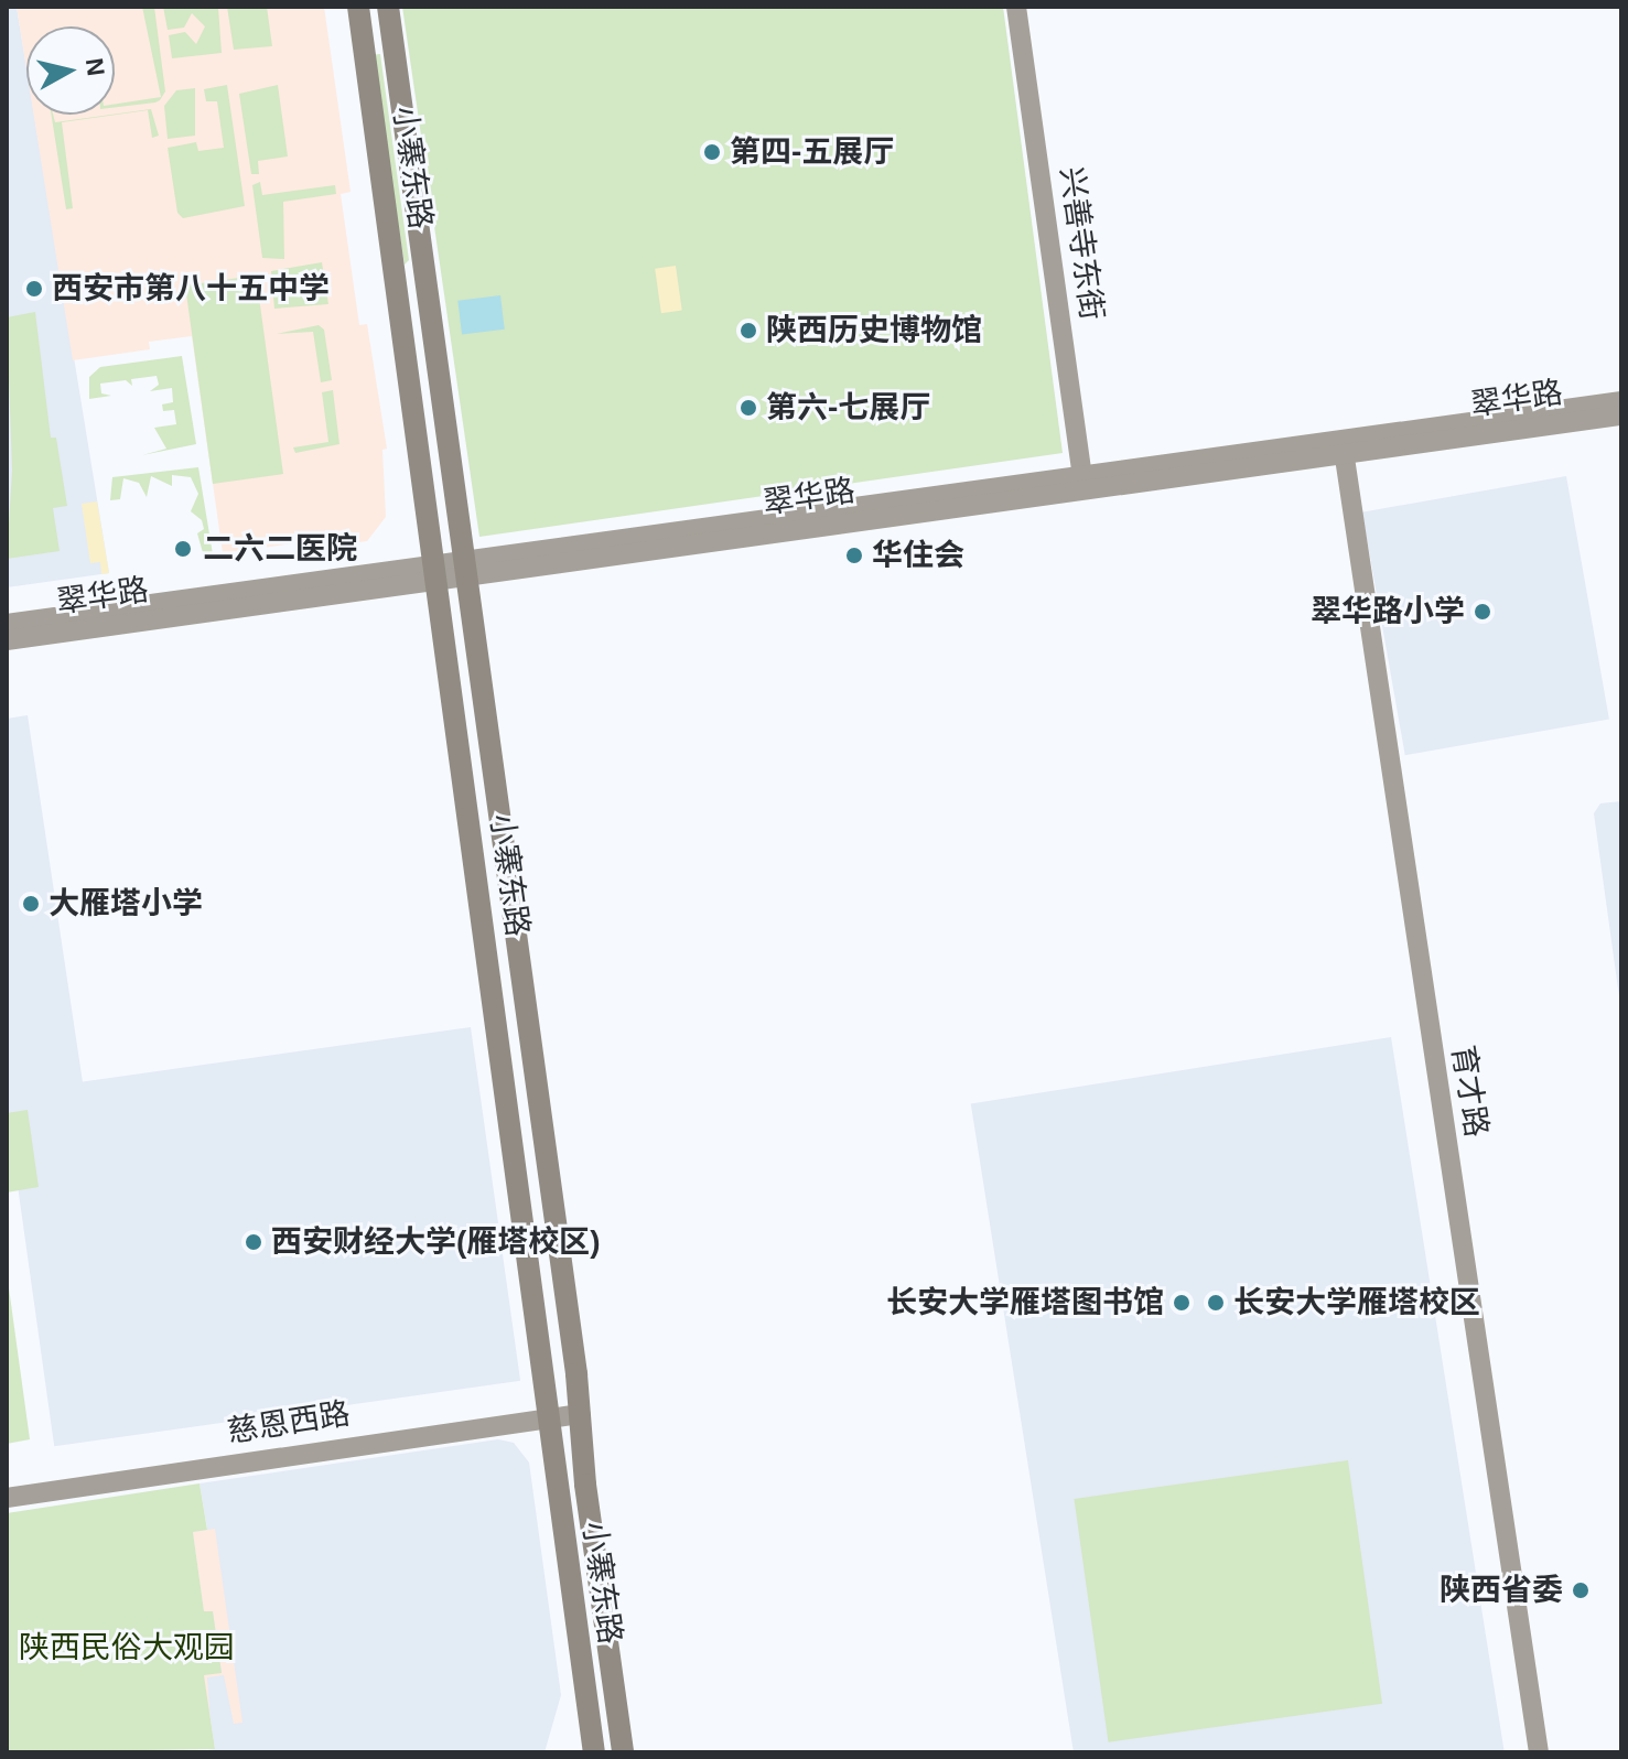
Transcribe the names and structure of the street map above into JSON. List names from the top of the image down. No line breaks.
{"streets":{"main road":["小寨东路","兴善寺东街","翠华路","育才路","慈恩西路"]},"crossings":[["小寨东路","翠华路"],["小寨东路","慈恩西路"],["兴善寺东街","翠华路"],["翠华路","育才路"]],"parks":["陕西民俗大观园"],"places":["第四-五展厅","西安市第八十五中学","陕西历史博物馆","第六-七展厅","二六二医院","华住会","翠华路小学","大雁塔小学","西安财经大学(雁塔校区)","长安大学雁塔图书馆","长安大学雁塔校区","陕西省委"],"north":"right"}
